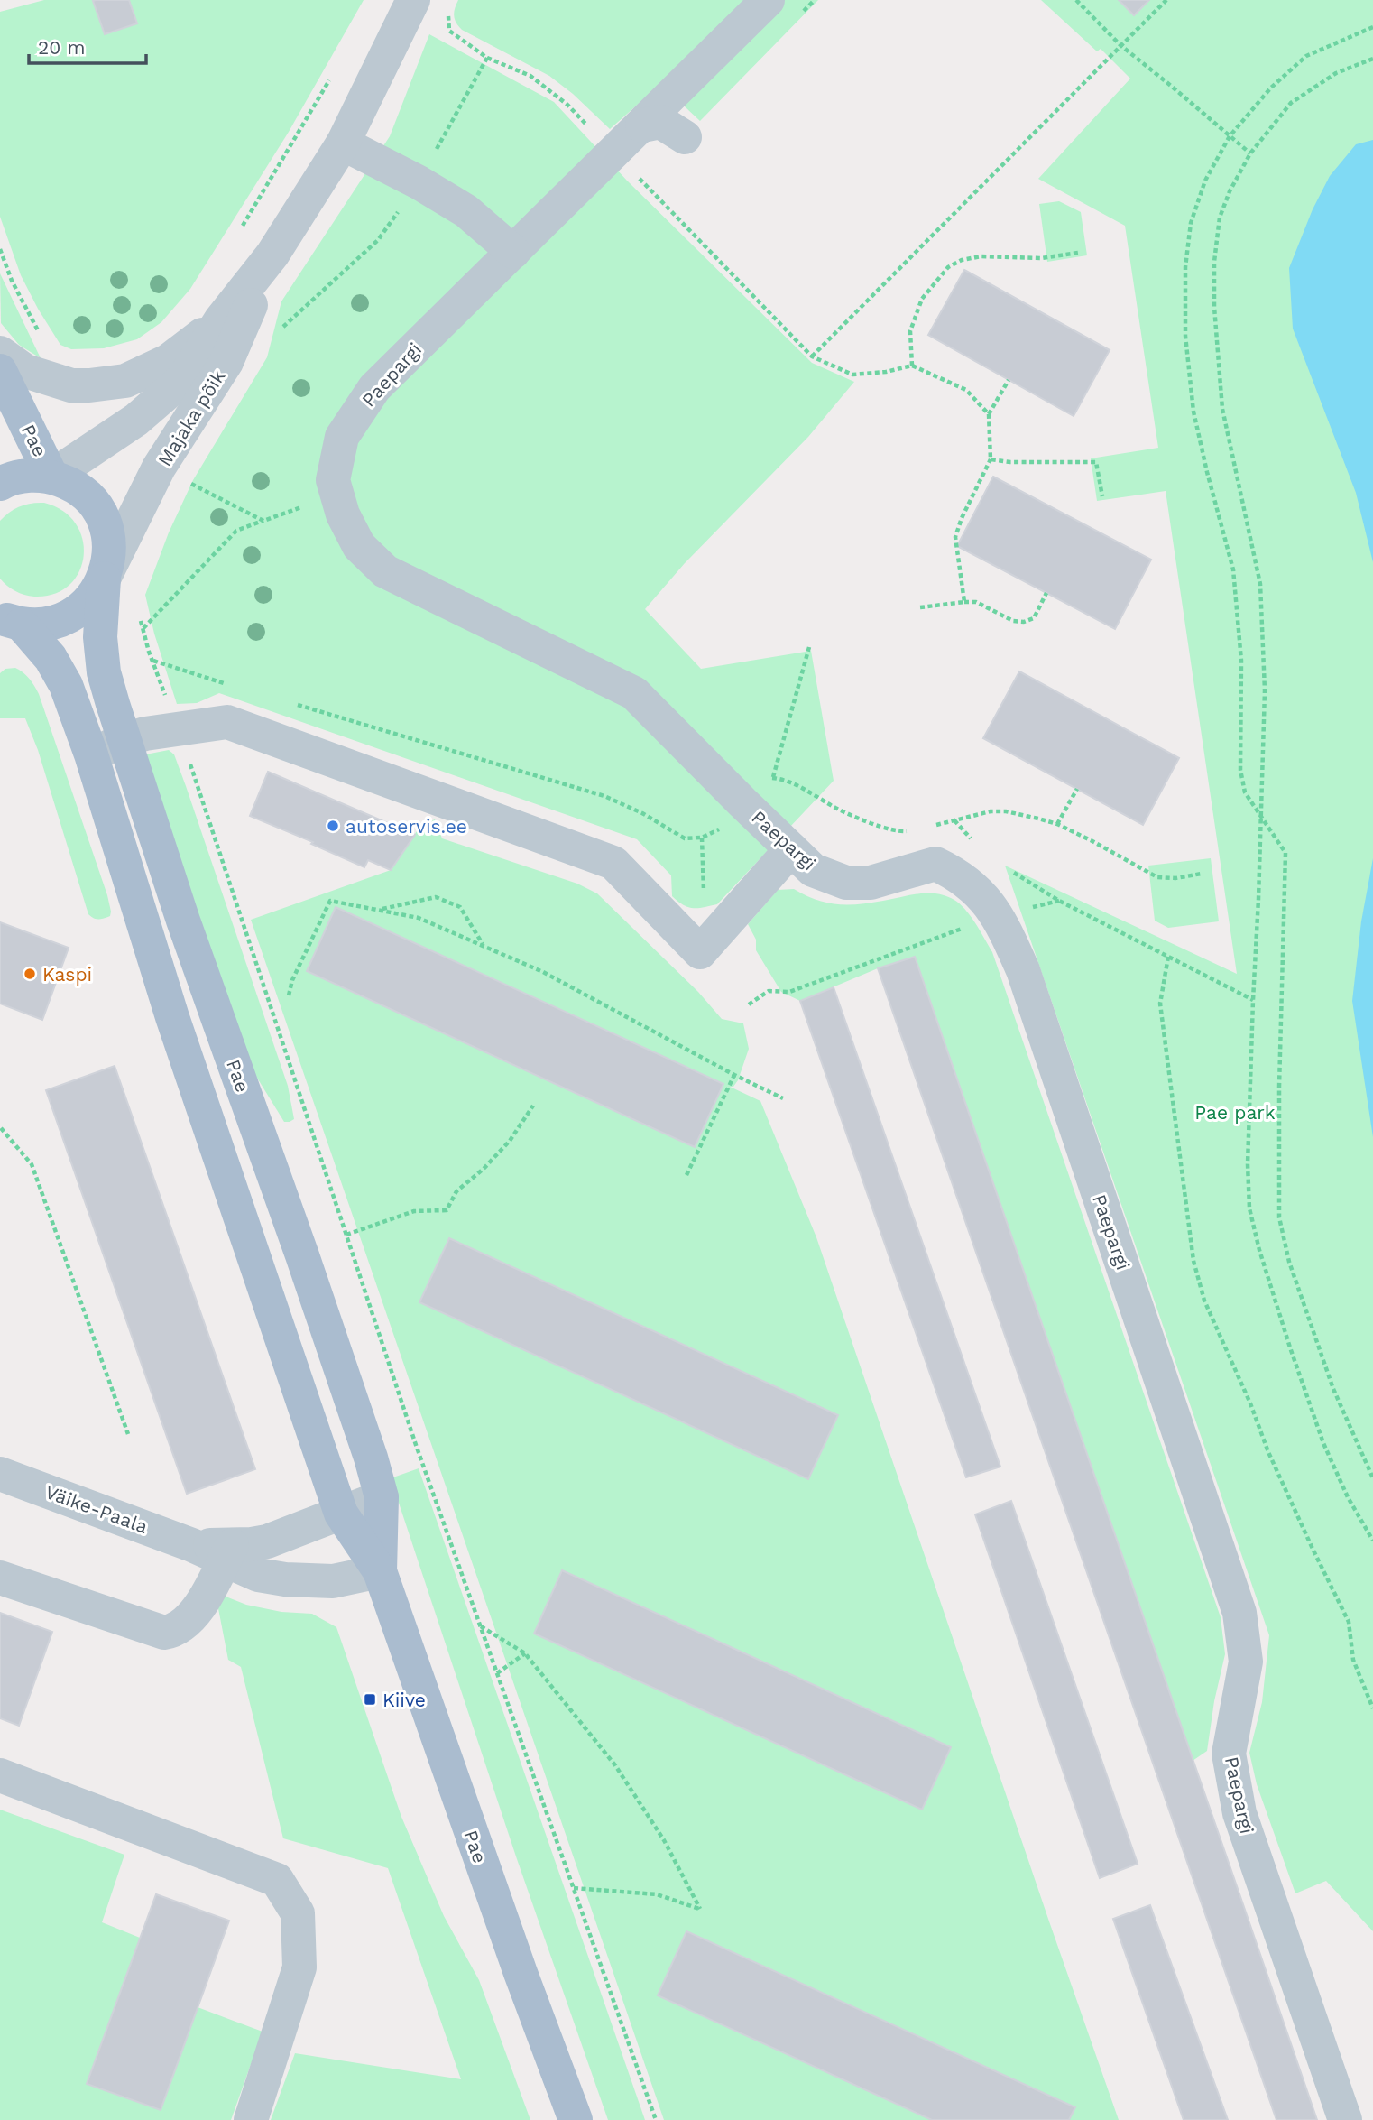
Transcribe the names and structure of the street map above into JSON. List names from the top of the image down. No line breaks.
{"streets":{"main road":["Pae"],"street":["Paepargi","Majaka põik","Väike-Paala"]},"crossings":[["Majaka põik","Pae"],["Pae","Väike-Paala"]],"parks":["Pae park"],"places":{"other":["autoservis.ee","Kaspi"],"transit":["Kiive"]},"scale_bar":"20 m"}
